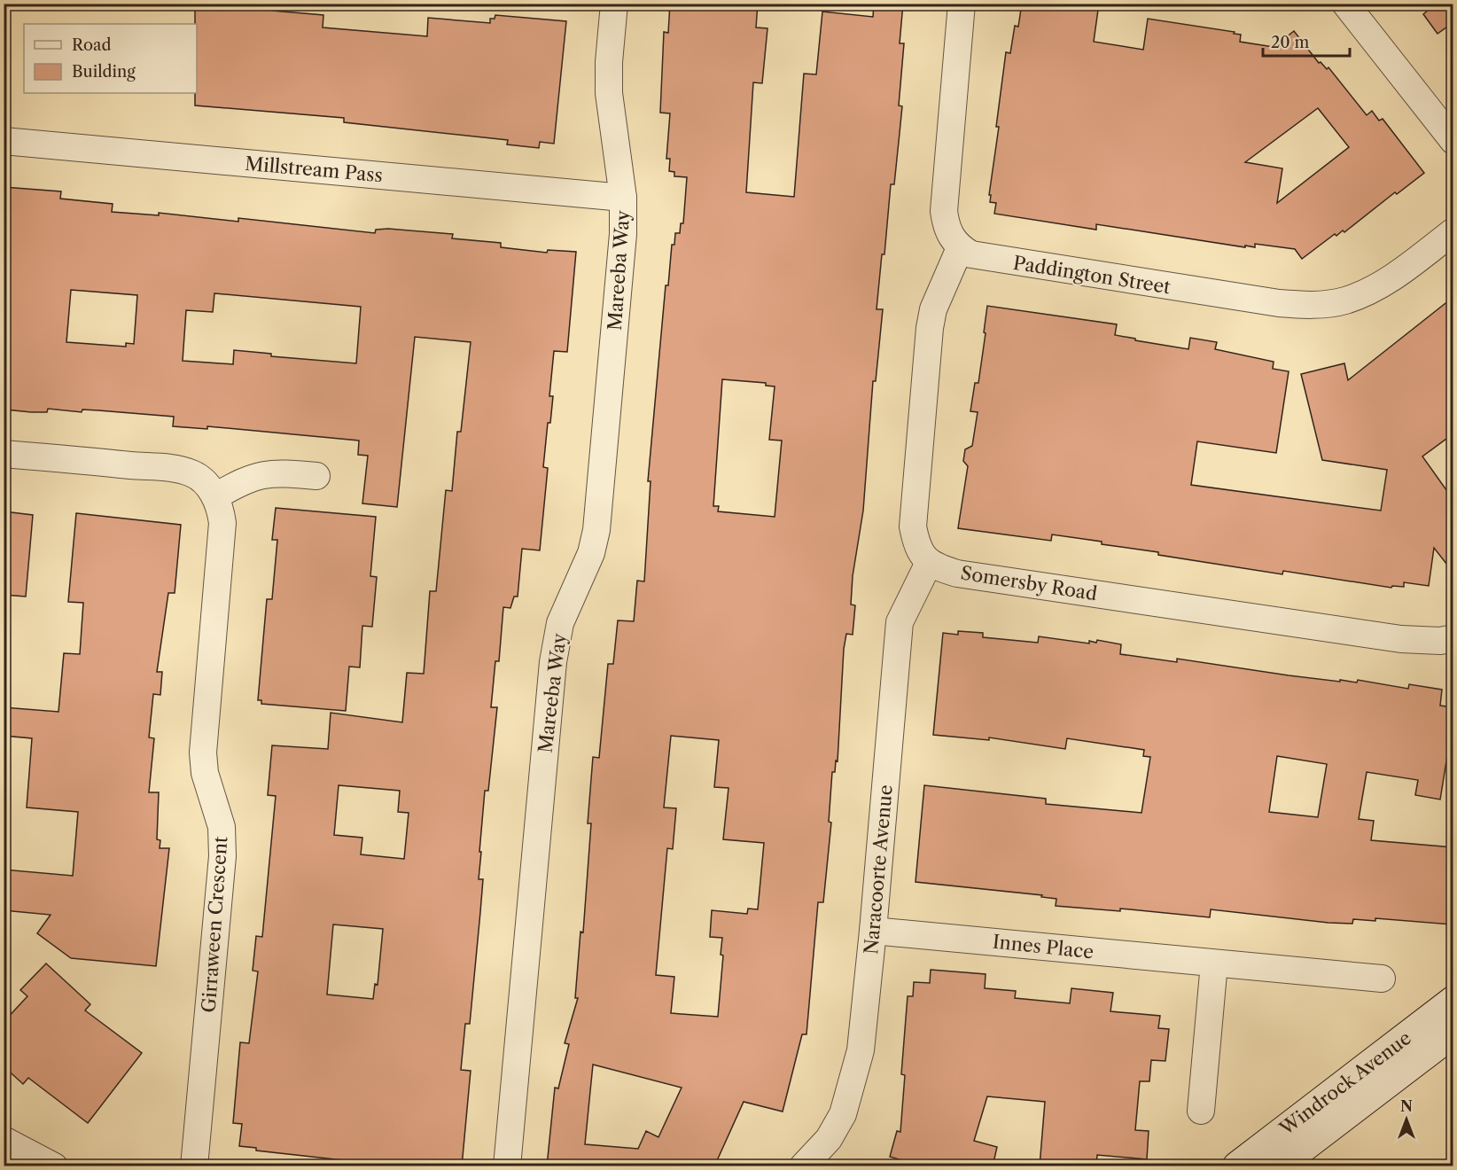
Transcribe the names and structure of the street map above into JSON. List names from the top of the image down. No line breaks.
{"streets":{"street":["Millstream Pass","Mareeba Way","Paddington Street","Somersby Road","Naracoorte Avenue","Girraween Crescent","Innes Place","Windrock Avenue"]},"crossings":[["Millstream Pass","Mareeba Way"],["Somersby Road","Naracoorte Avenue"],["Naracoorte Avenue","Innes Place"]],"legend":["Road","Building"],"scale_bar":"20 m","north":"top"}
